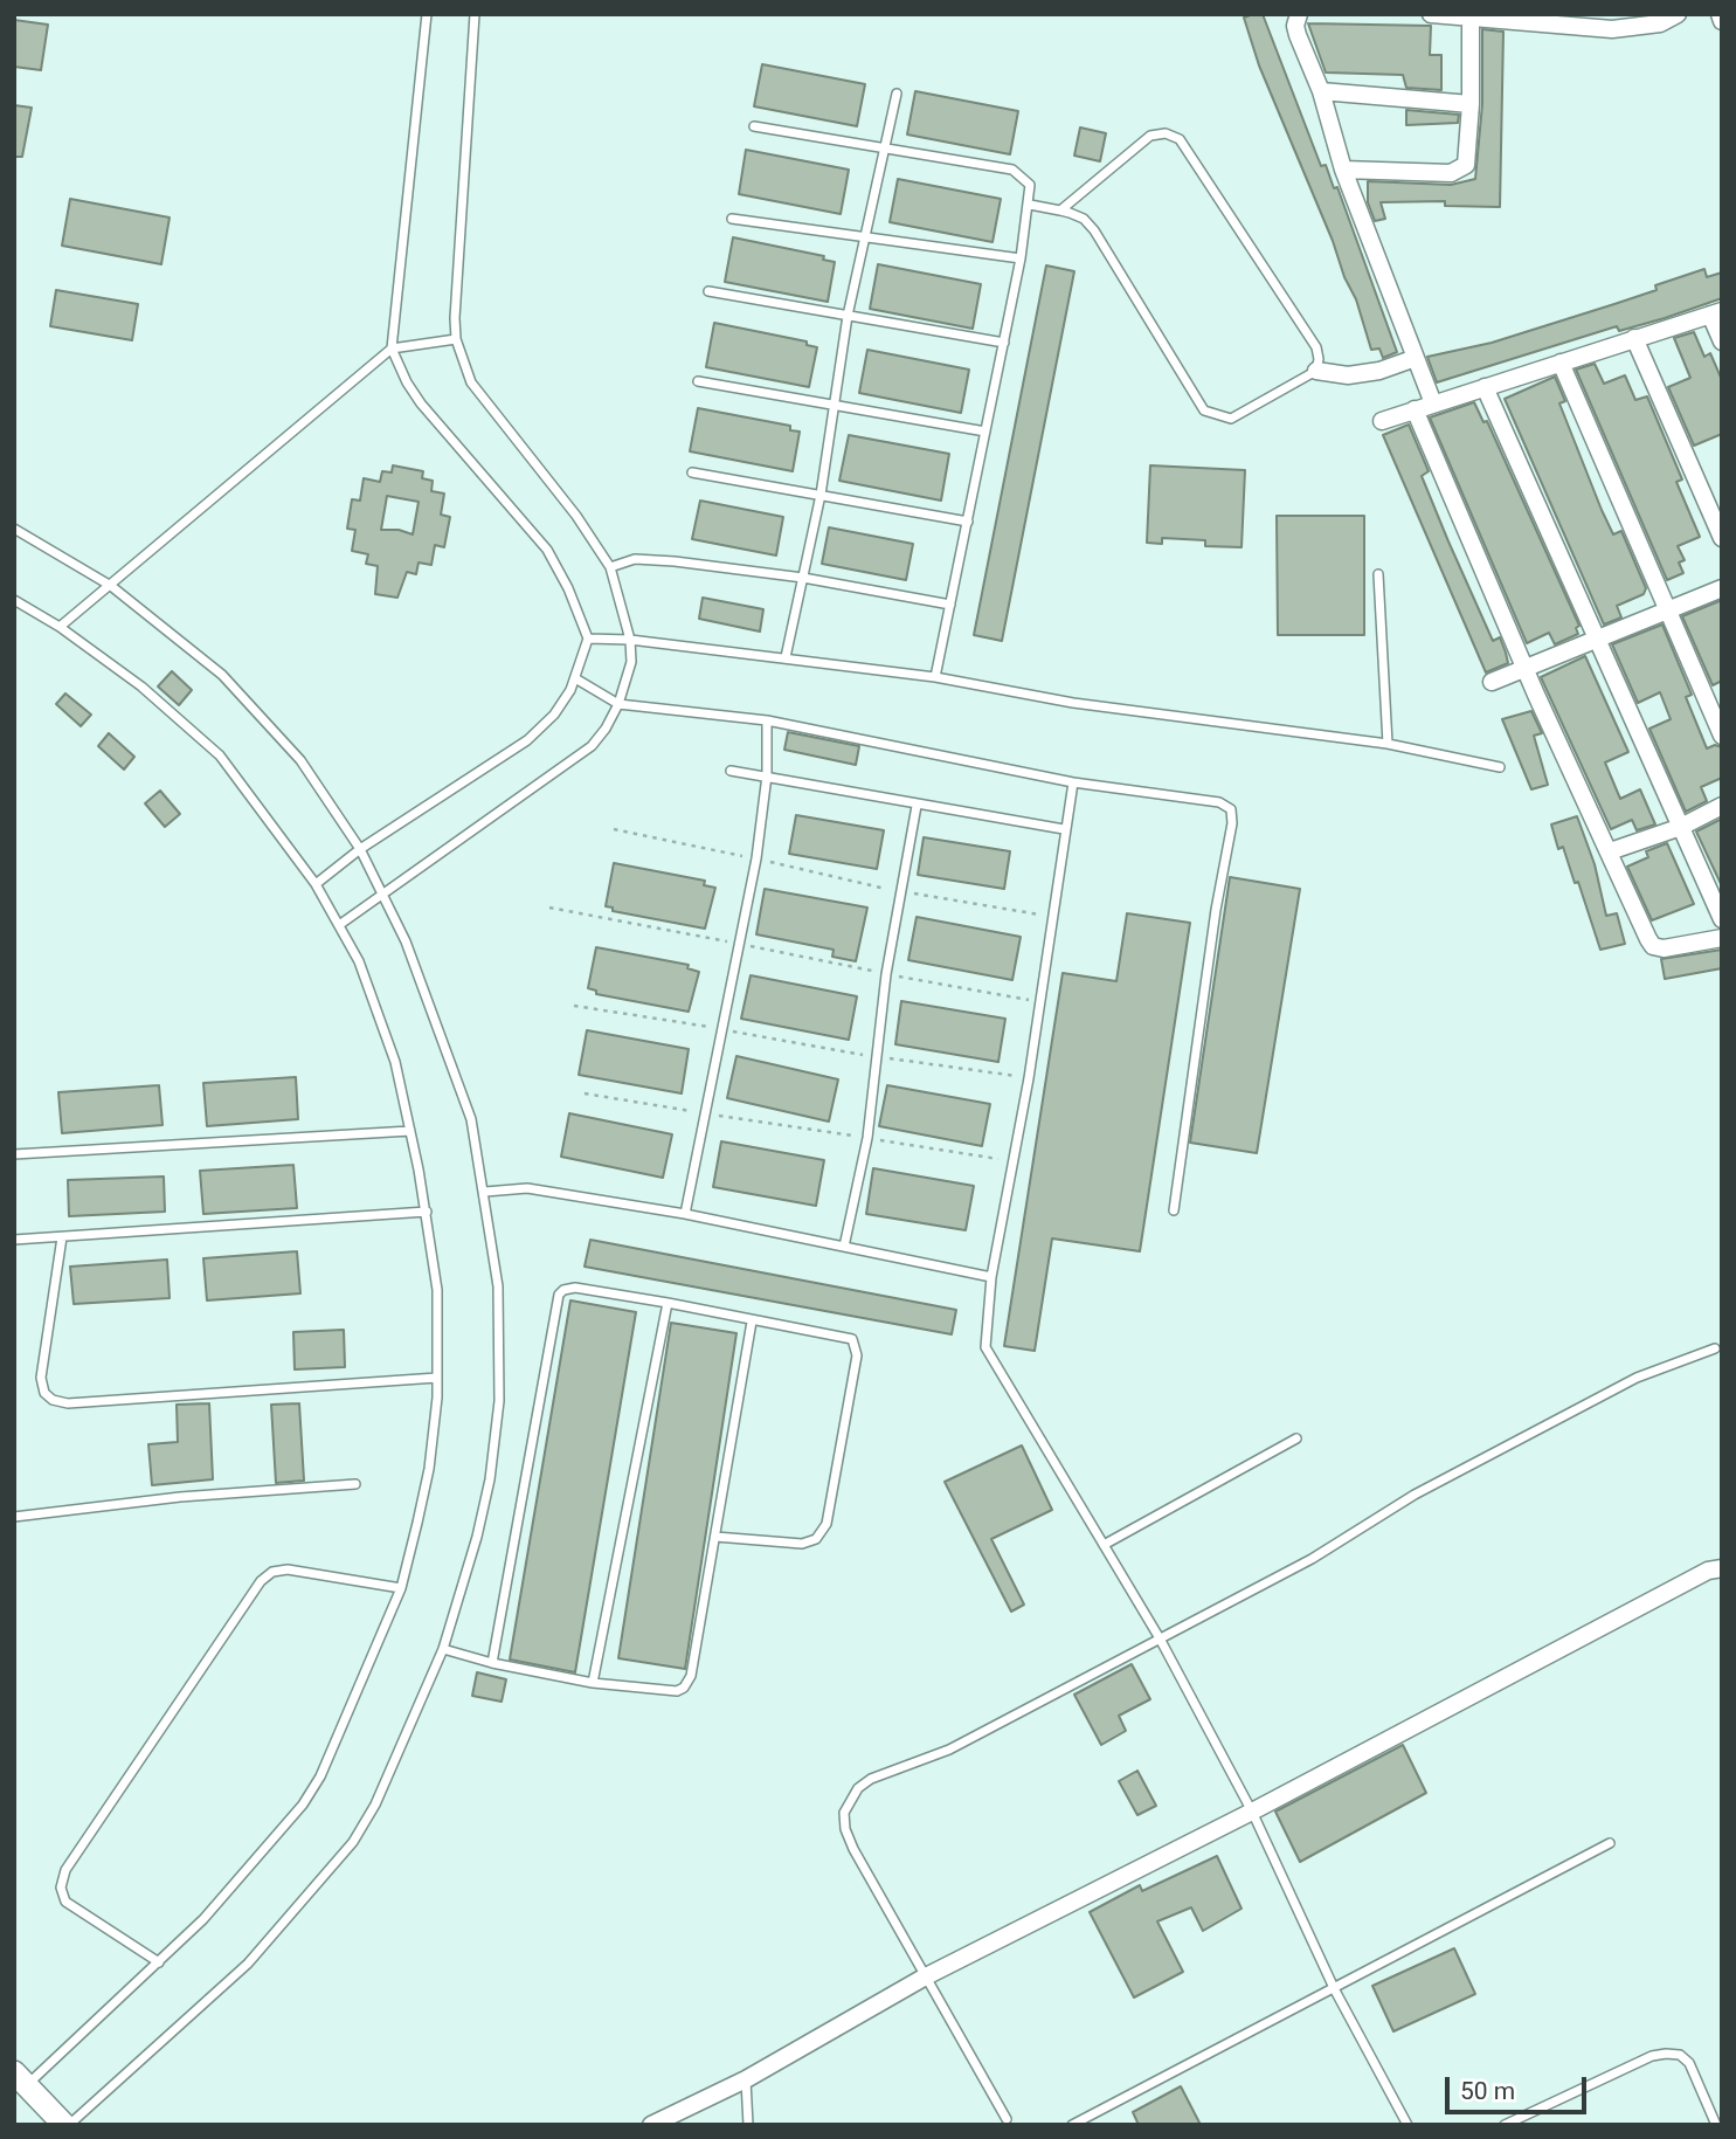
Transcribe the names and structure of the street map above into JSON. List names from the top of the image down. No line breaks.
{"scale_bar":"50 m"}
